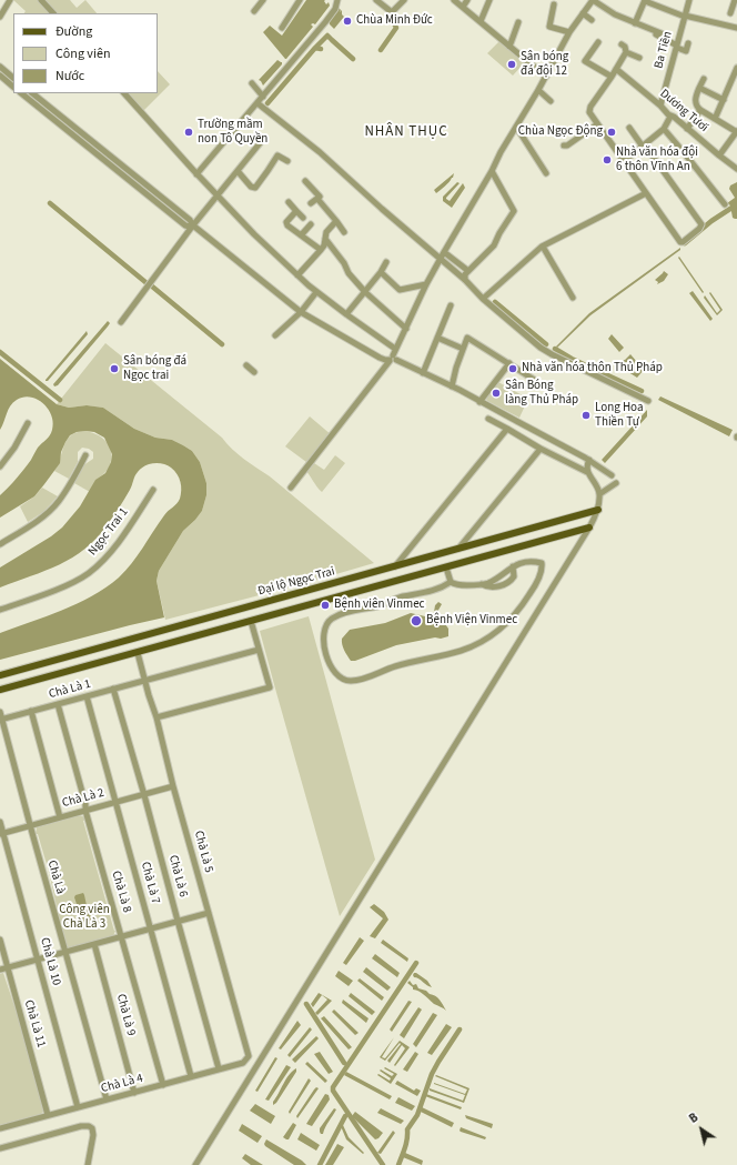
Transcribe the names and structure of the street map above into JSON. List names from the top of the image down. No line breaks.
{"streets":{"main road":["Đại lộ Ngọc Trai"],"street":["Ba Tiền","Dương Tươi","Ngọc Trai 1","Chà Là 1","Chà Là 2","Chà Là 5","Chà Là 6","Chà Là","Chà Là 7","Chà Là 8","Chà Là 10","Chà Là 9","Chà Là 11","Chà Là 4"]},"crossings":[["Ba Tiền","Dương Tươi"],["Đại lộ Ngọc Trai","Chà Là 5"],["Chà Là 1","Chà Là 5"],["Chà Là 1","Chà Là 6"],["Chà Là 1","Chà Là"],["Chà Là 1","Chà Là 7"],["Chà Là 1","Chà Là 8"],["Chà Là 2","Chà Là 5"],["Chà Là 2","Chà Là 6"],["Chà Là 2","Chà Là"],["Chà Là 2","Chà Là 7"],["Chà Là 2","Chà Là 8"],["Chà Là 2","Chà Là 10"],["Chà Là 5","Chà Là 4"],["Chà Là 6","Chà Là 4"],["Chà Là","Chà Là 4"],["Chà Là 7","Chà Là 4"],["Chà Là 8","Chà Là 4"],["Chà Là 10","Chà Là 4"],["Chà Là 9","Chà Là 4"],["Chà Là 11","Chà Là 4"]],"districts":["NHÂN THỤC"],"parks":["Công viên Chà Là 3"],"places":["Chùa Minh Đức","Sân bóng đá đội 12","Trường mầm non Tô Quyền","Chùa Ngọc Động","Nhà văn hóa đội 6 thôn Vĩnh An","Sân bóng đá Ngọc trai","Nhà văn hóa thôn Thủ Pháp","Sân Bóng làng Thủ Pháp","Long Hoa Thiền Tự","Bệnh viên Vinmec","Bệnh Viện Vinmec"],"legend":["Đường","Công viên","Nước"],"north":"top left"}
